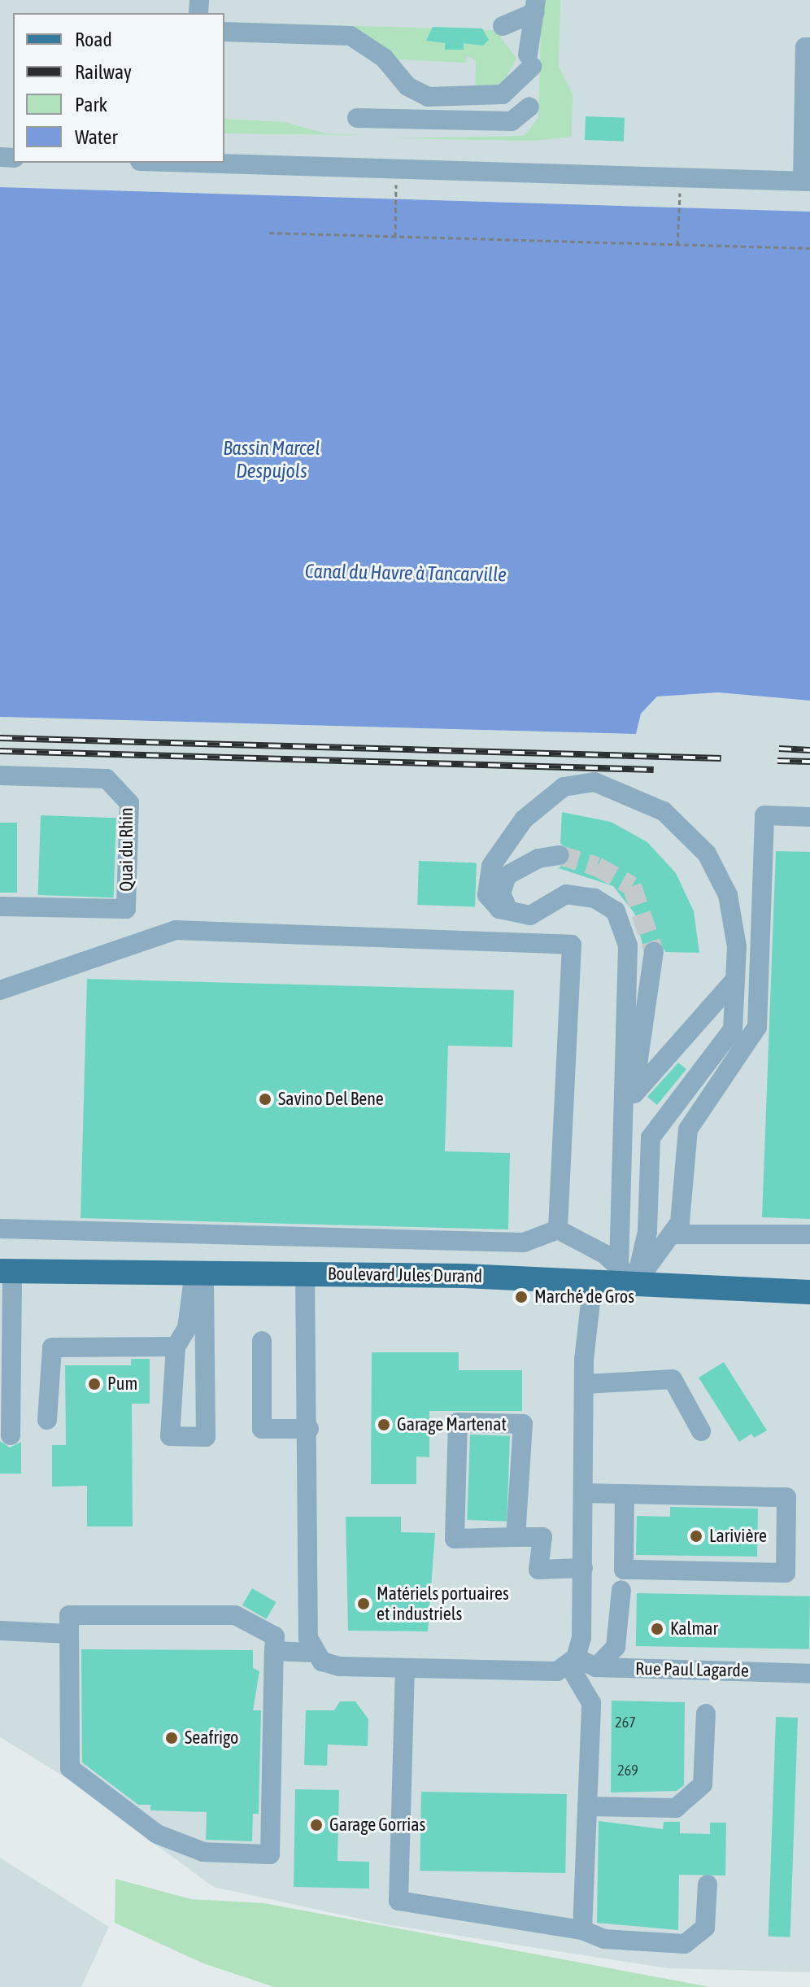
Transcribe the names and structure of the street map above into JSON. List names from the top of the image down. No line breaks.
{"streets":{"main road":["Boulevard Jules Durand"],"street":["Quai du Rhin","Rue Paul Lagarde"]},"water":["Bassin Marcel Despujols","Canal du Havre à Tancarville"],"places":["Savino Del Bene","Marché de Gros","Pum","Garage Martenat","Larivière","Matériels portuaires et industriels","Kalmar","Seafrigo","Garage Gorrias"],"house_numbers":["267","269"],"legend":["Road","Railway","Park","Water"]}
